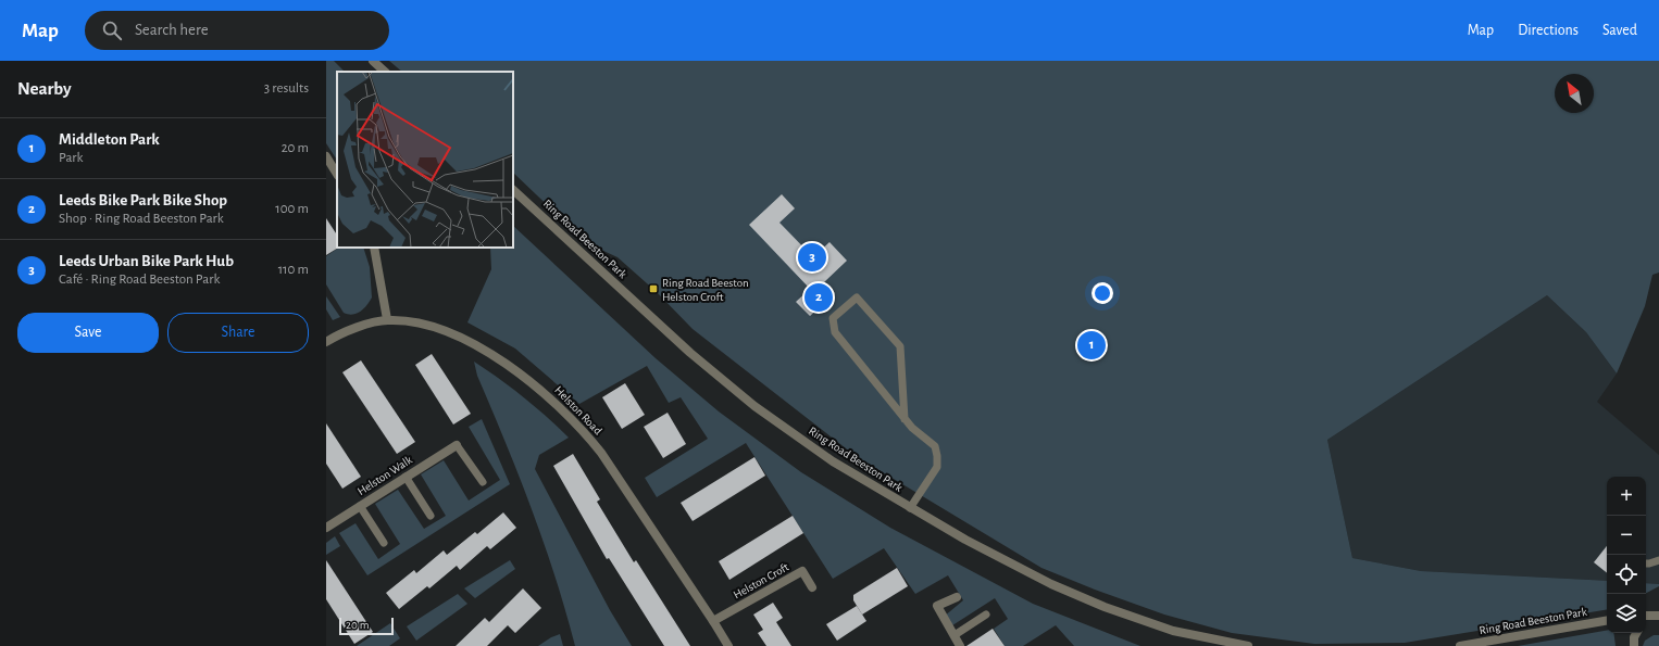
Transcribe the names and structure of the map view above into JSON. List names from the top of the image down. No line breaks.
{"streets":{"street":["Ring Road Beeston Park","Helston Road","Helston Walk","Helston Croft"]},"crossings":[["Helston Road","Helston Croft"]],"places":{"transit":["Ring Road Beeston Helston Croft"]},"scale_bar":"20 m","north":"top left","page":{"header":"Map","search":"Search here","nav":["Map","Directions","Saved"],"heading":["Nearby","3 results"],"list":[{"mark":"1","name":"Middleton Park","note":"Park","value":"20 m"},{"mark":"2","name":"Leeds Bike Park Bike Shop","note":"Shop · Ring Road Beeston Park","value":"100 m"},{"mark":"3","name":"Leeds Urban Bike Park Hub","note":"Café · Ring Road Beeston Park","value":"110 m"}],"pins":["3","2","1"],"buttons":["Save","Share"],"map_buttons":["+","−"],"scale":"20 m"}}
